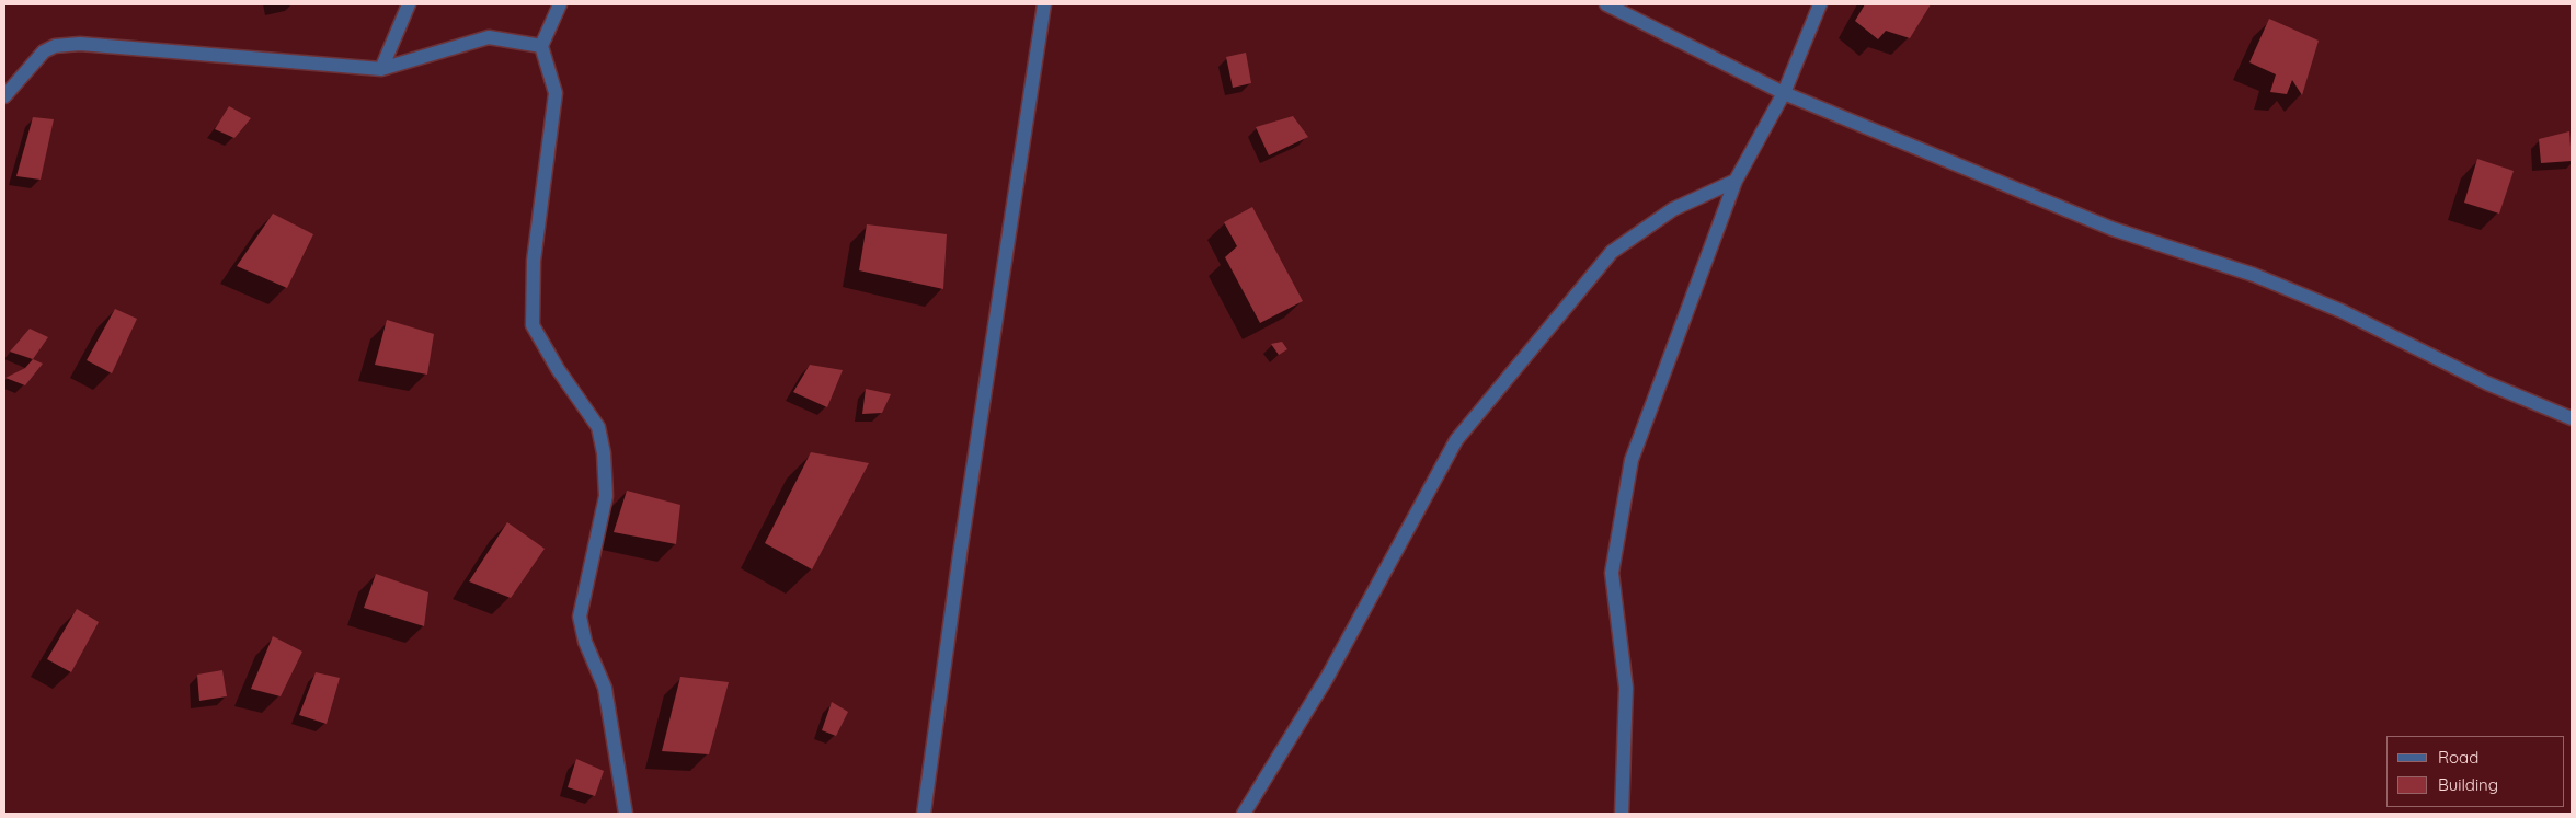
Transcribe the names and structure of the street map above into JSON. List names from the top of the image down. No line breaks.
{"legend":["Road","Building"]}
